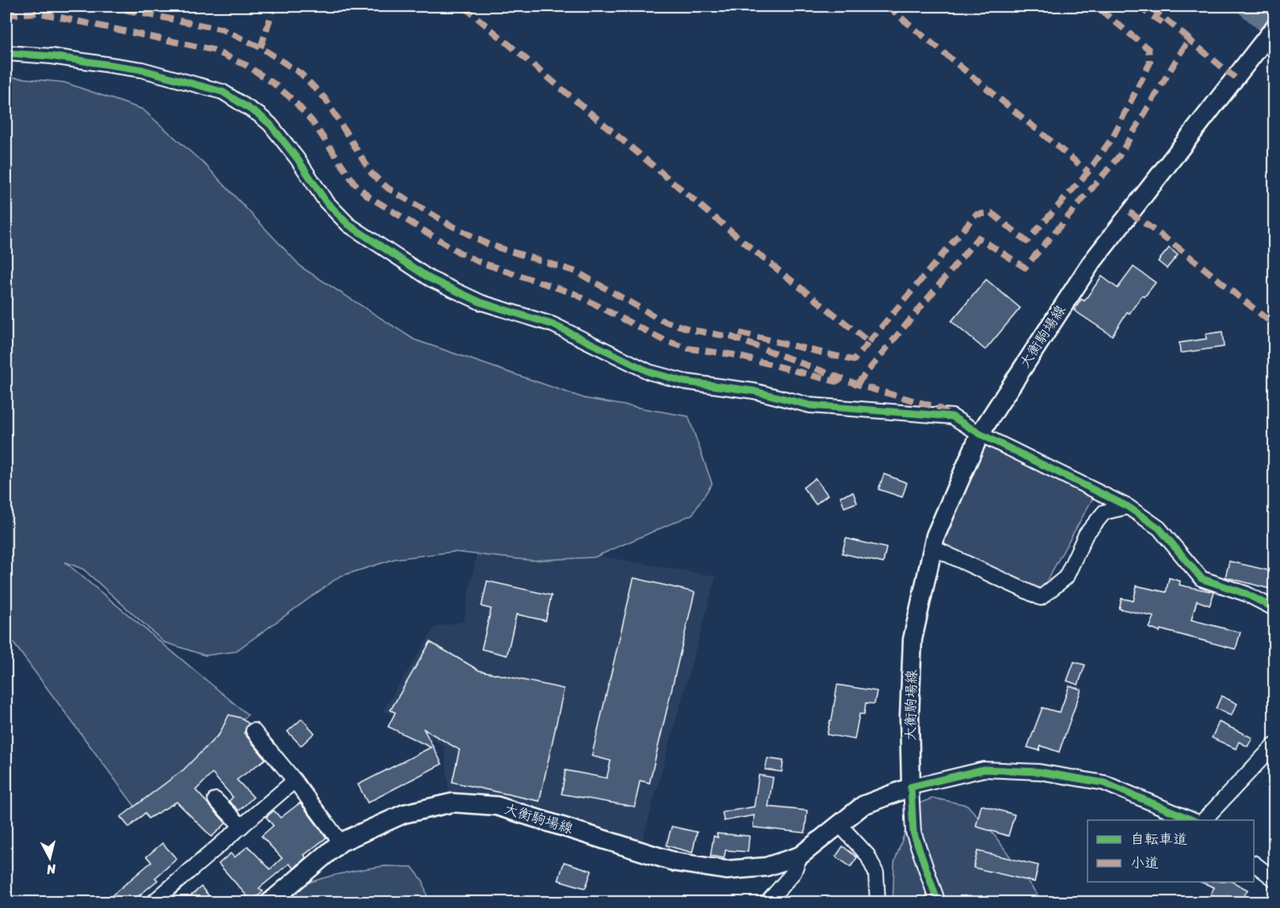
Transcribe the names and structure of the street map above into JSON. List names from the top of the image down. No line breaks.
{"streets":{"main road":["大衡駒場線"]},"legend":["自転車道","小道"],"north":"bottom"}
